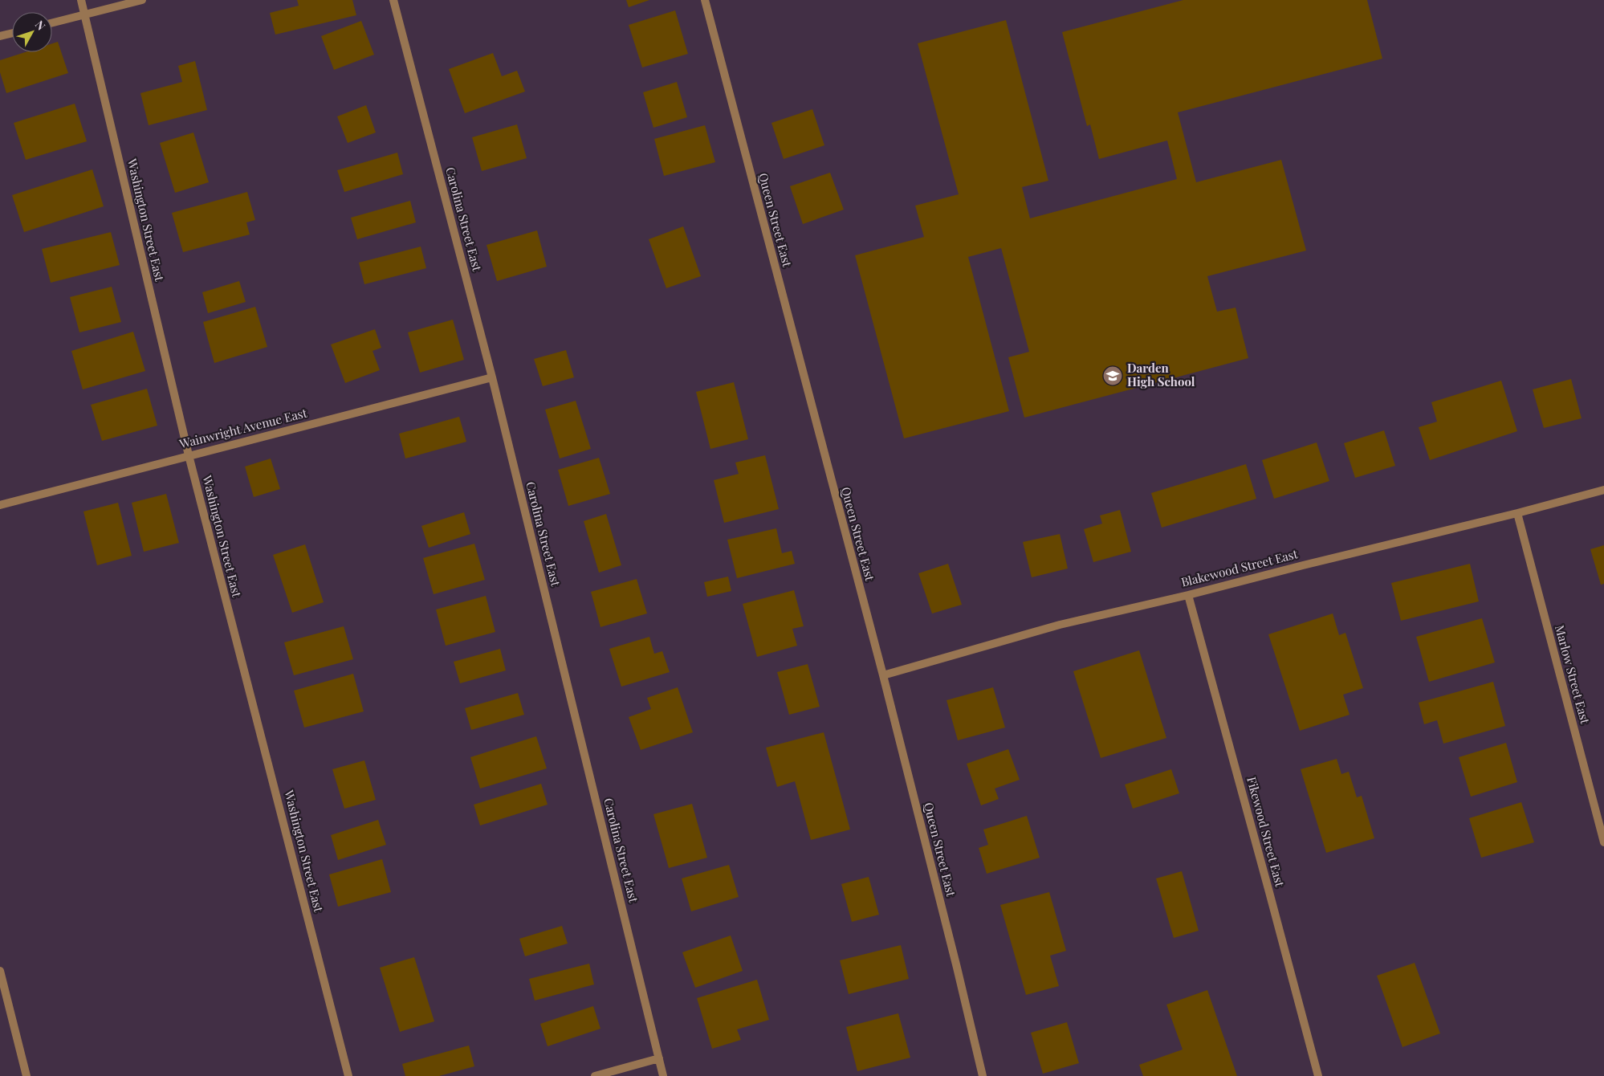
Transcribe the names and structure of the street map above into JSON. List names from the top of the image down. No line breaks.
{"streets":{"street":["Carolina Street East","Washington Street East","Queen Street East","Wainwright Avenue East","Blakewood Street East","Marlow Street East","Fikewood Street East"]},"crossings":[["Carolina Street East","Wainwright Avenue East"],["Washington Street East","Wainwright Avenue East"],["Queen Street East","Blakewood Street East"],["Blakewood Street East","Marlow Street East"],["Blakewood Street East","Fikewood Street East"]],"places":{"school or university":["Darden High School"]},"north":"top right"}
